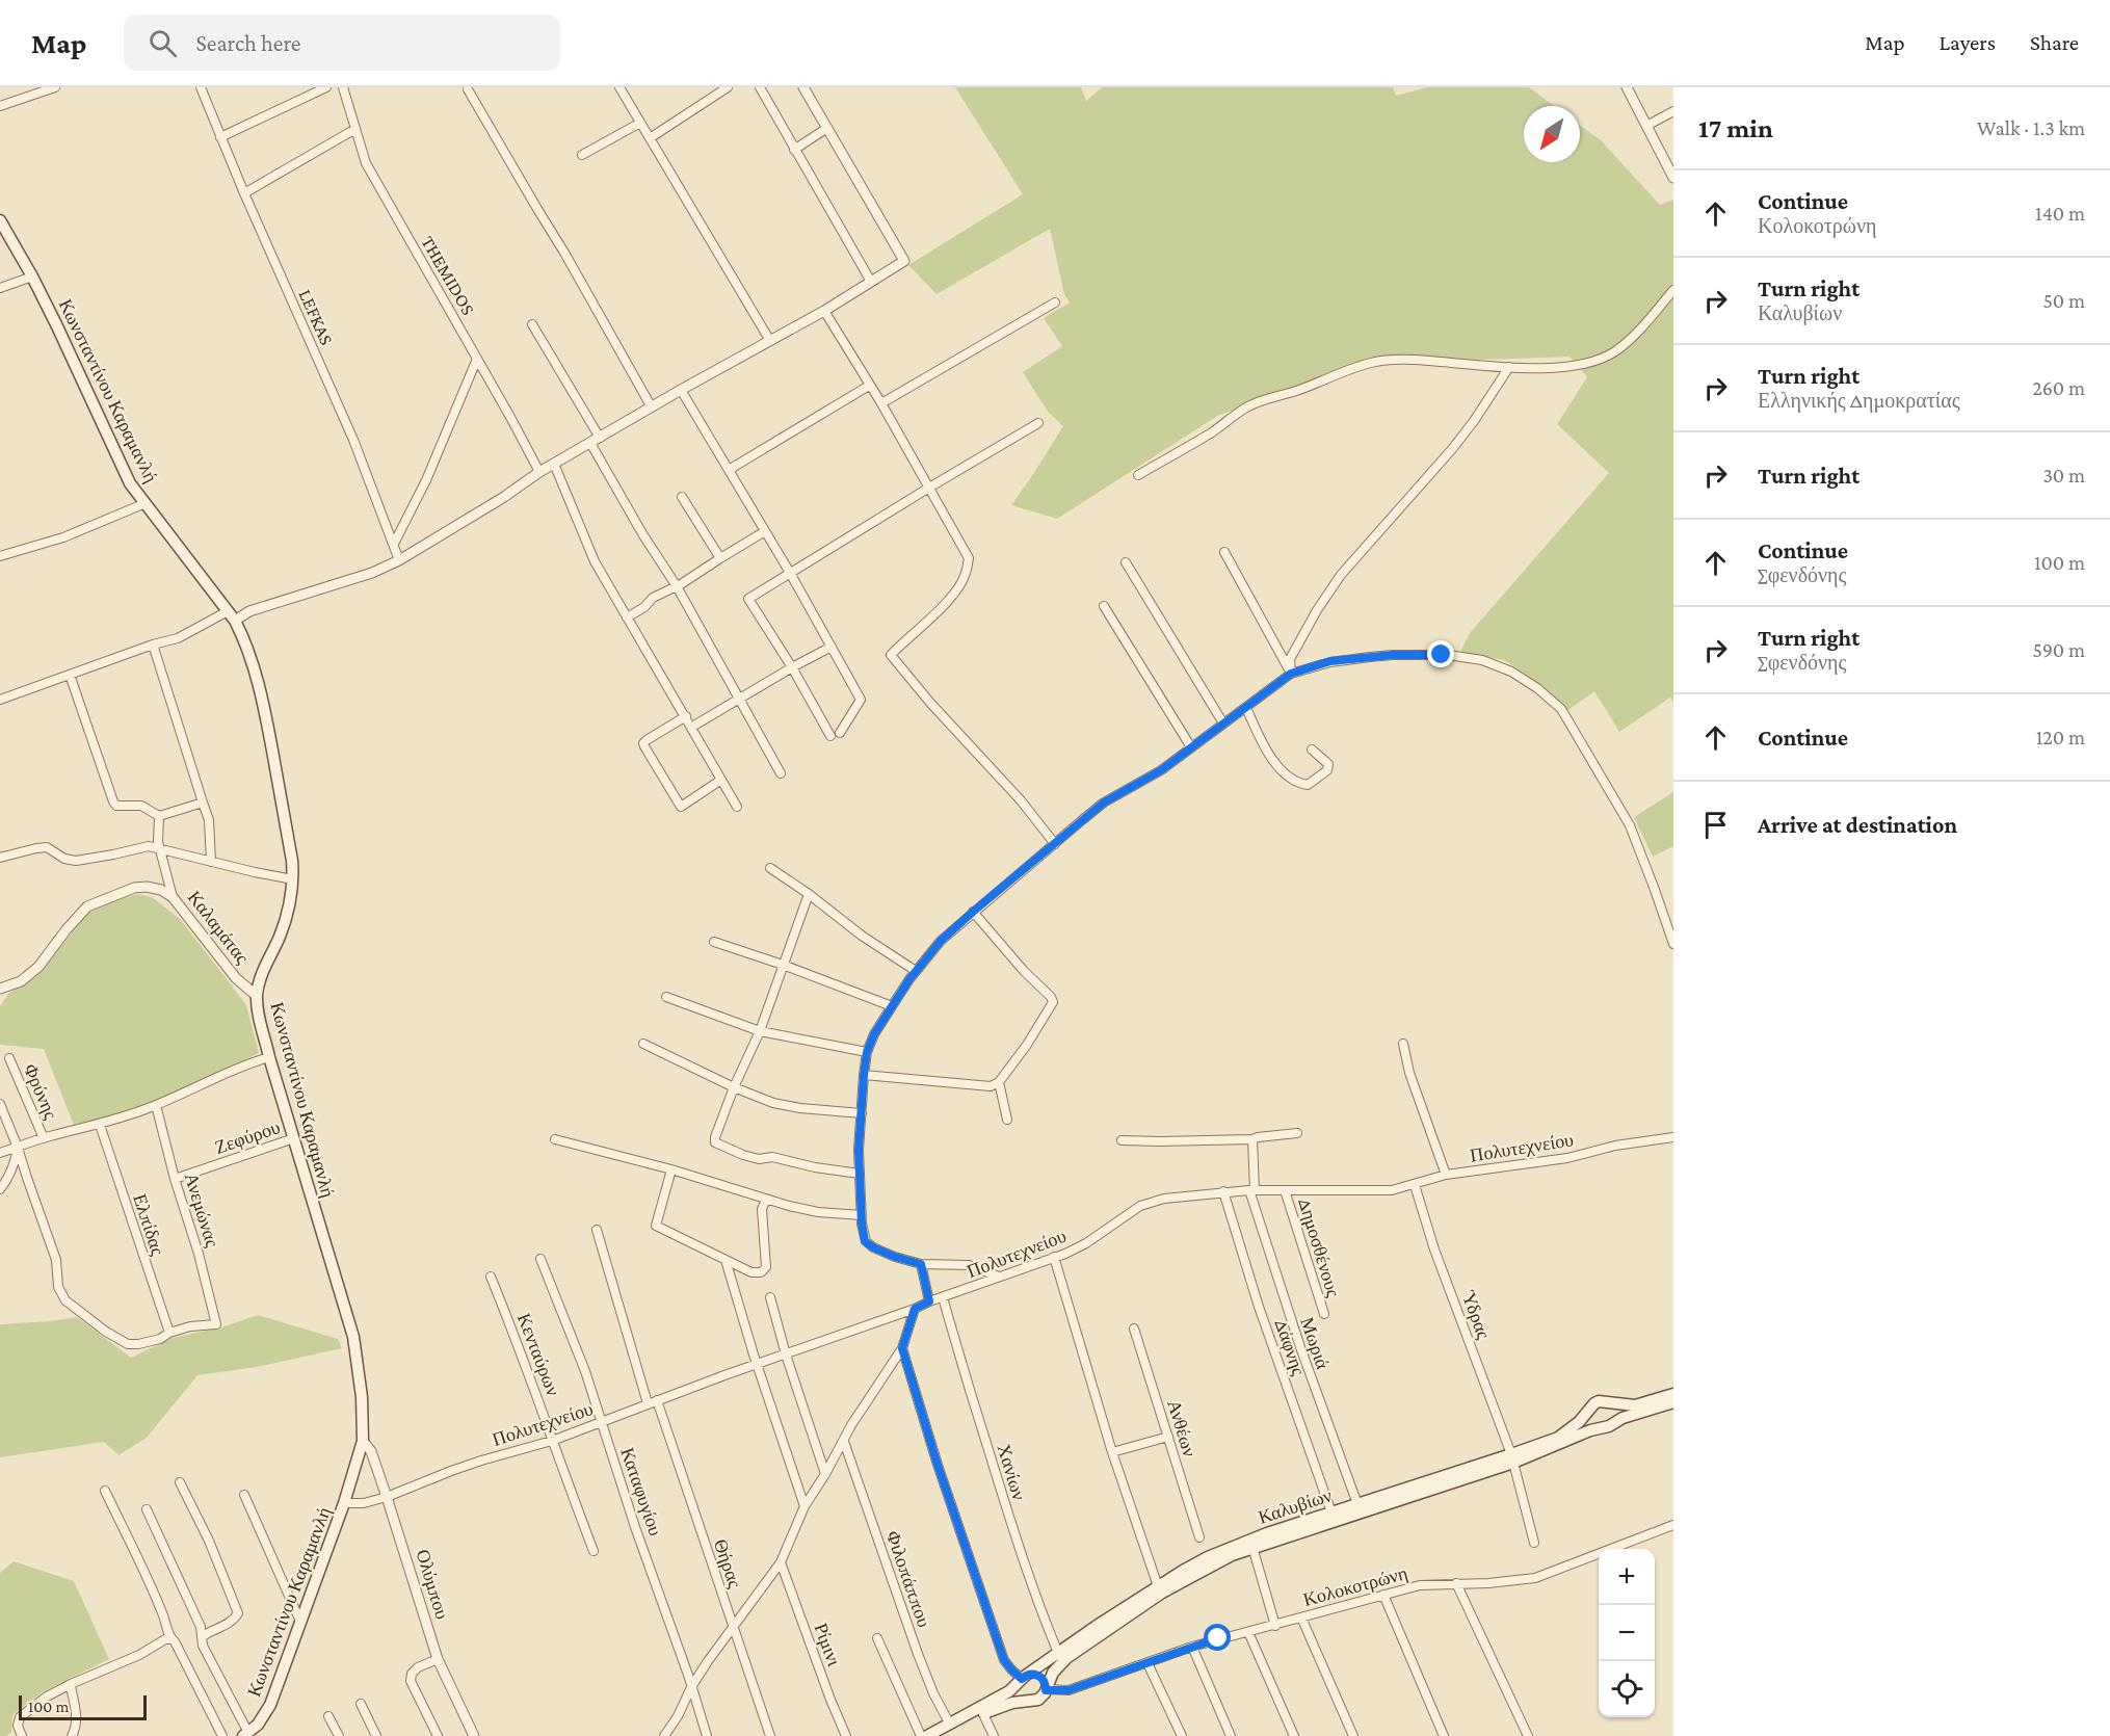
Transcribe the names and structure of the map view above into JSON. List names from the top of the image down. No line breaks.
{"streets":{"main road":["Κωνσταντίνου Καραμανλή","Καλυβίων"],"street":["THEMIDOS","LEFKAS","Καλαμάτας","Φρύνης","Ζεφύρου","Πολυτεχνείου","Ανεμώνας","Ελπίδας","Δημοσθένους","Ύδρας","Μωριά","Δάφνης","Κενταύρων","Ανθέων","Χανίων","Καταφυγίου","Θήρας","Φιλοπάππου","Ολύμπου","Κολοκοτρώνη","Ρίμινι"]},"crossings":[["Κωνσταντίνου Καραμανλή","Καλαμάτας"],["Κωνσταντίνου Καραμανλή","Ζεφύρου"],["Κωνσταντίνου Καραμανλή","Πολυτεχνείου"],["Κωνσταντίνου Καραμανλή","Ολύμπου"],["Ζεφύρου","Ανεμώνας"],["Πολυτεχνείου","Δημοσθένους"],["Πολυτεχνείου","Ύδρας"],["Πολυτεχνείου","Μωριά"],["Πολυτεχνείου","Δάφνης"],["Πολυτεχνείου","Κενταύρων"],["Πολυτεχνείου","Χανίων"],["Πολυτεχνείου","Καταφυγίου"],["Πολυτεχνείου","Θήρας"],["Πολυτεχνείου","Ολύμπου"],["Ανεμώνας","Ελπίδας"],["Ύδρας","Καλυβίων"],["Μωριά","Καλυβίων"],["Δάφνης","Καλυβίων"],["Χανίων","Καλυβίων"],["Καλυβίων","Φιλοπάππου"],["Καλυβίων","Κολοκοτρώνη"]],"scale_bar":"100 m","north":"bottom left","page":{"header":"Map","search":"Search here","nav":["Map","Layers","Share"],"heading":["17 min","Walk · 1.3 km"],"list":[["Continue","Κολοκοτρώνη","140 m"],["Turn right","Καλυβίων","50 m"],["Turn right","Ελληνικής Δημοκρατίας","260 m"],["Turn right","30 m"],["Continue","Σφενδόνης","100 m"],["Turn right","Σφενδόνης","590 m"],["Continue","120 m"],"Arrive at destination"],"map_buttons":["+","−"],"scale":"100 m"}}
